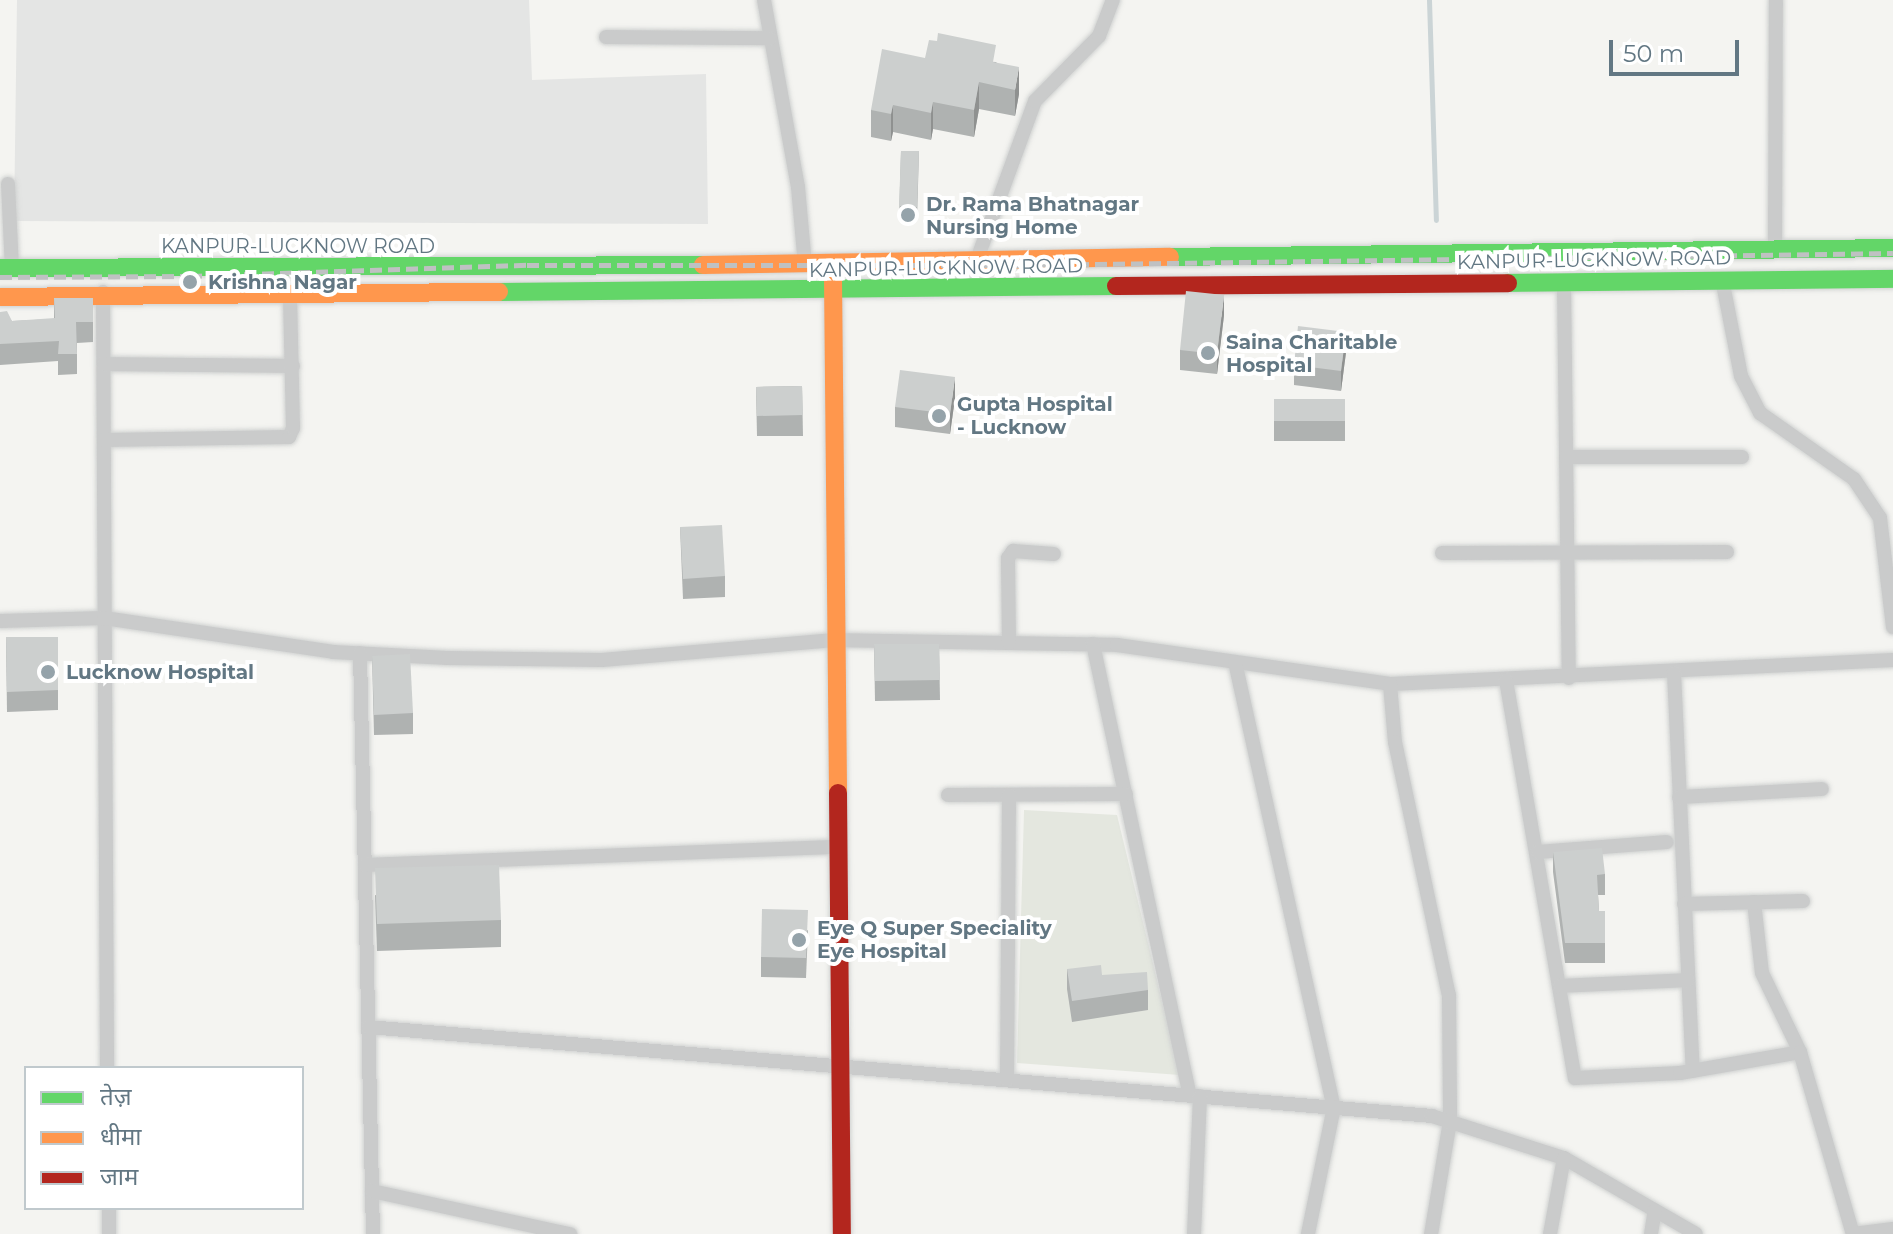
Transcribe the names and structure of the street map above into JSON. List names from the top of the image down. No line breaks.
{"streets":{"main road":["KANPUR-LUCKNOW ROAD"]},"places":["Dr. Rama Bhatnagar Nursing Home","Krishna Nagar","Saina Charitable Hospital","Gupta Hospital - Lucknow","Lucknow Hospital","Eye Q Super Speciality Eye Hospital"],"legend":["तेज़","धीमा","जाम"],"scale_bar":"50 m"}
